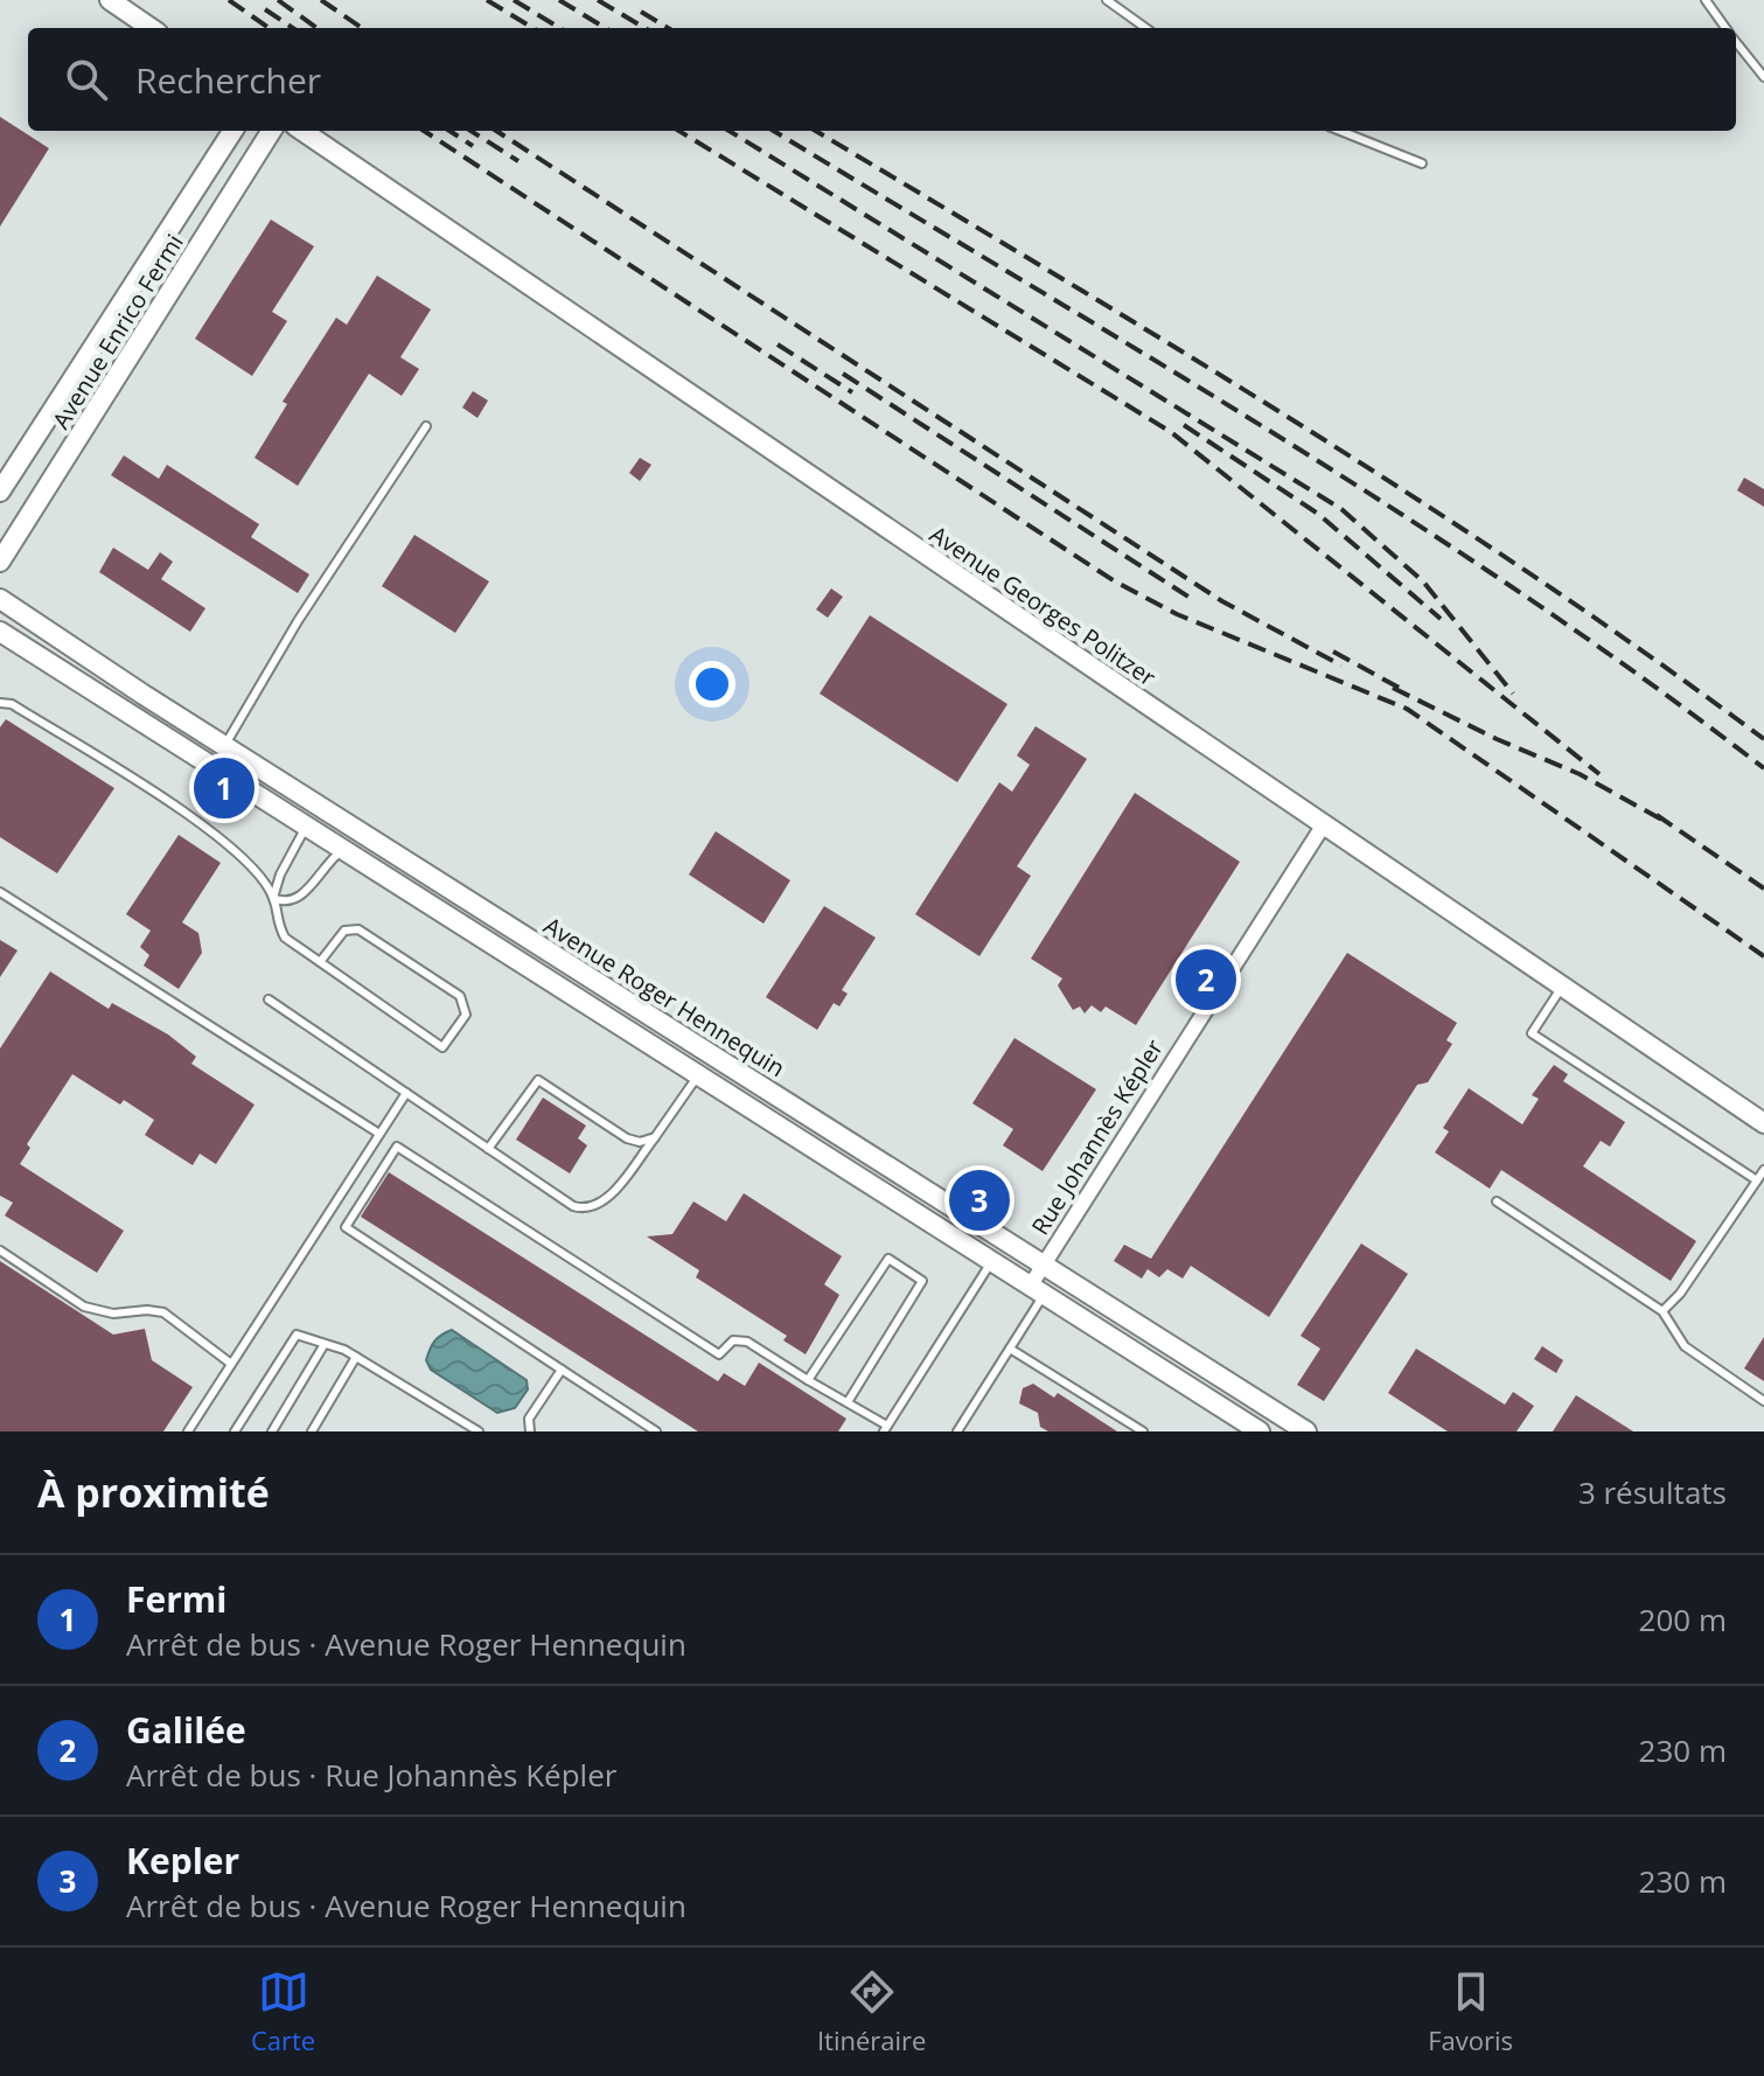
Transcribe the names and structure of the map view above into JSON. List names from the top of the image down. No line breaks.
{"streets":{"street":["Avenue Enrico Fermi","Avenue Georges Politzer","Avenue Roger Hennequin","Rue Johannès Képler"]},"crossings":[["Avenue Georges Politzer","Rue Johannès Képler"],["Avenue Roger Hennequin","Rue Johannès Képler"]],"page":{"search":"Rechercher","pins":["1","2","3"],"heading":["À proximité","3 résultats"],"list":[{"mark":"1","name":"Fermi","note":"Arrêt de bus · Avenue Roger Hennequin","value":"200 m"},{"mark":"2","name":"Galilée","note":"Arrêt de bus · Rue Johannès Képler","value":"230 m"},{"mark":"3","name":"Kepler","note":"Arrêt de bus · Avenue Roger Hennequin","value":"230 m"}],"nav":["Carte","Itinéraire","Favoris"]}}
